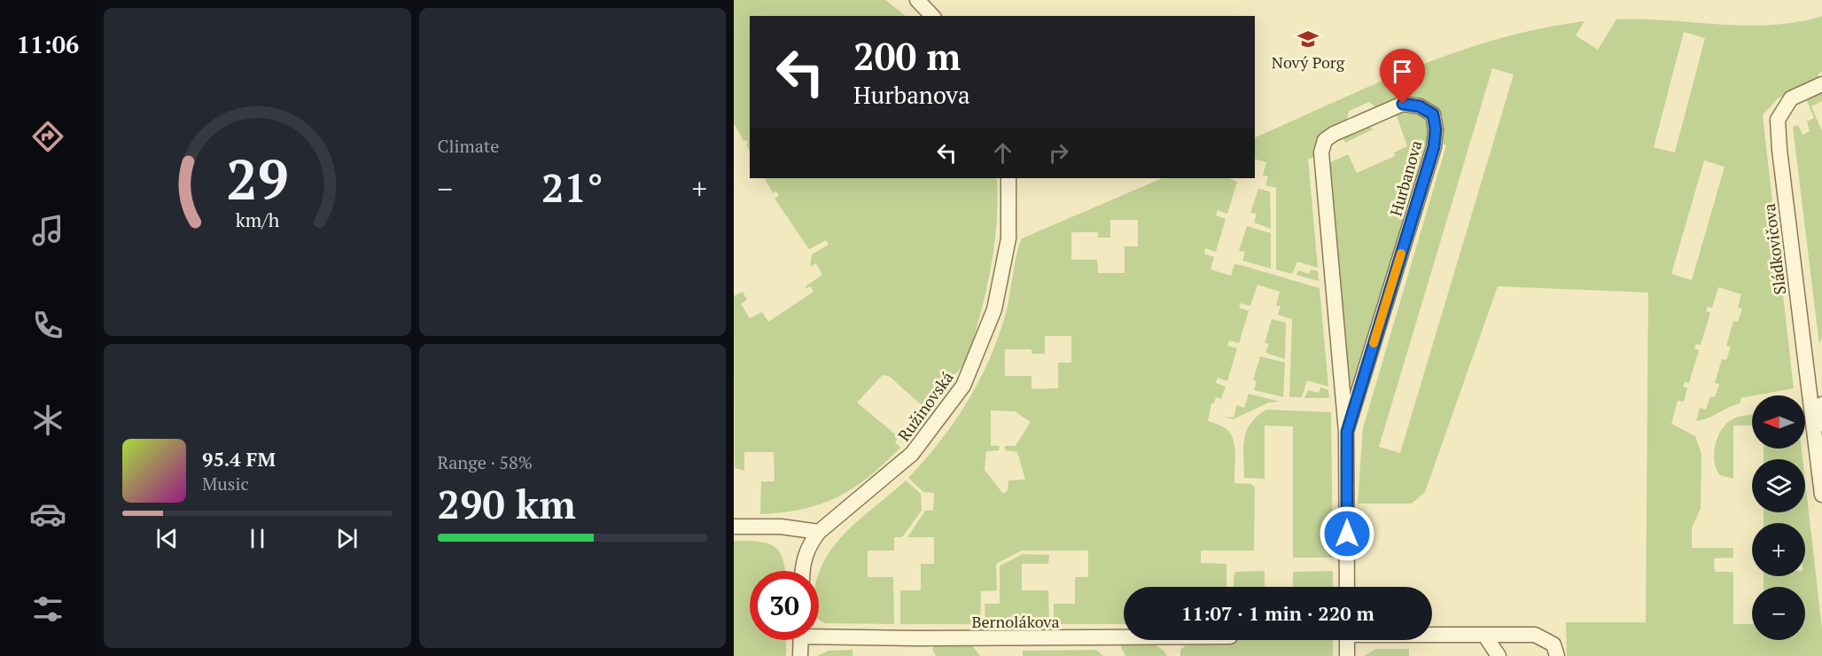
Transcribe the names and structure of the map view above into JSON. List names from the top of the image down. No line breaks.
{"streets":{"street":["Hurbanova","Sládkovičova","Ružinovská","Bernolákova"]},"places":{"school or university":["Nový Porg"]},"north":"left","page":{"tabs":"11:06","tile":["Climate",["Range · 58%","290 km"]],"turn":["200 m","Hurbanova"],"heat":["−","21°","+"],"map_buttons":["+","−"],"song":["95.4 FM","Music"],"limit":"30","trip":"11:07 · 1 min · 220 m","gauge":["29","km/h"]}}
